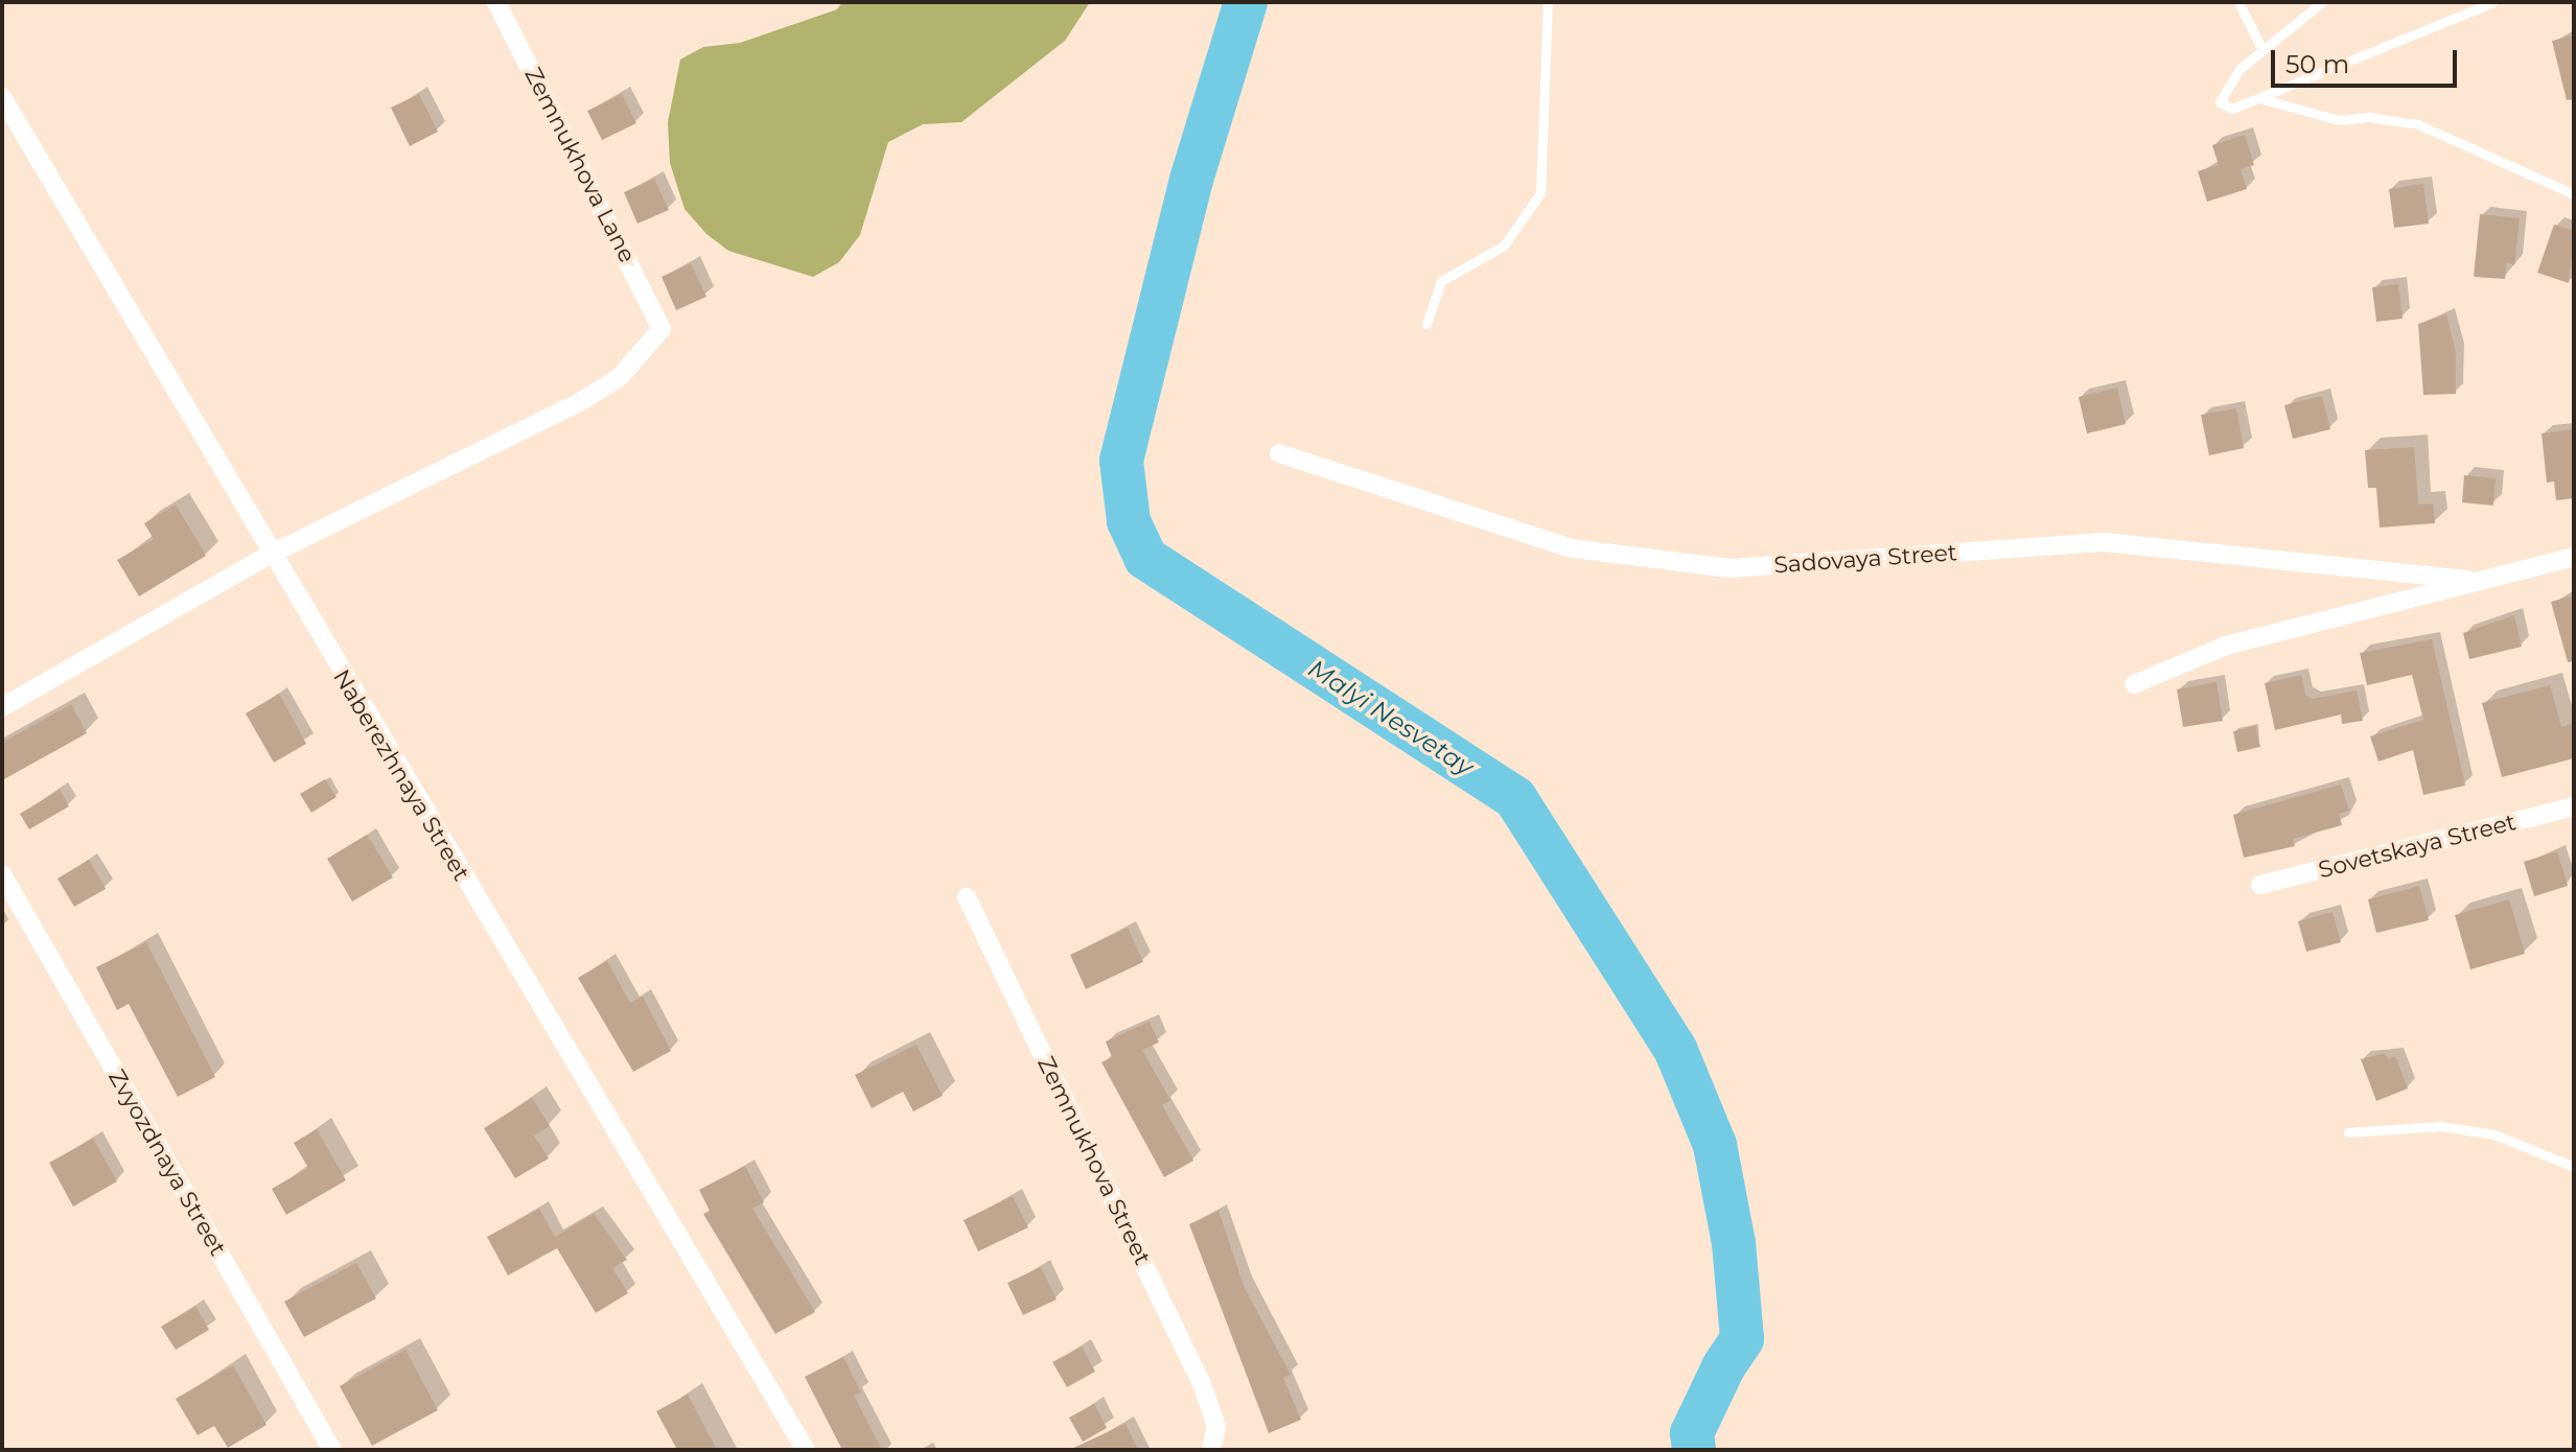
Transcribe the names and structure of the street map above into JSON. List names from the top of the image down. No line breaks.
{"streets":{"street":["Zemnukhova Lane","Sadovaya Street","Naberezhnaya Street","Sovetskaya Street","Zemnukhova Street","Zvyozdnaya Street"]},"crossings":[["Zemnukhova Lane","Naberezhnaya Street"]],"water":["Malyi Nesvetay"],"scale_bar":"50 m"}
